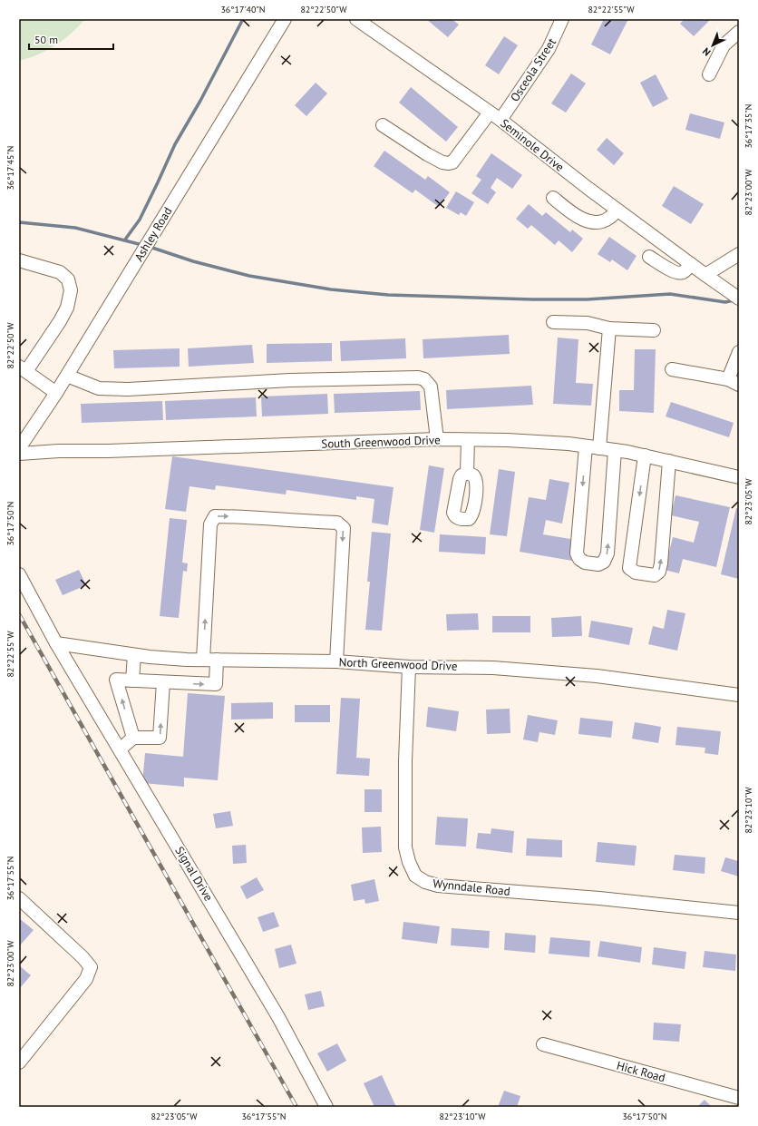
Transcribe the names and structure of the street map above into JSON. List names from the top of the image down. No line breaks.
{"streets":{"street":["Osceola Street","Seminole Drive","Ashley Road","South Greenwood Drive","North Greenwood Drive","Signal Drive","Wynndale Road","Hick Road"]},"crossings":[["Osceola Street","Seminole Drive"],["North Greenwood Drive","Signal Drive"],["North Greenwood Drive","Wynndale Road"]],"scale_bar":"50 m","north":"bottom left","coordinates":["36°17'40\"N","82°22'50\"W","82°22'55\"W","36°17'35\"N","36°17'45\"N","82°23'00\"W","82°23'05\"W","36°17'50\"N","82°23'10\"W","36°17'55\"N"]}
